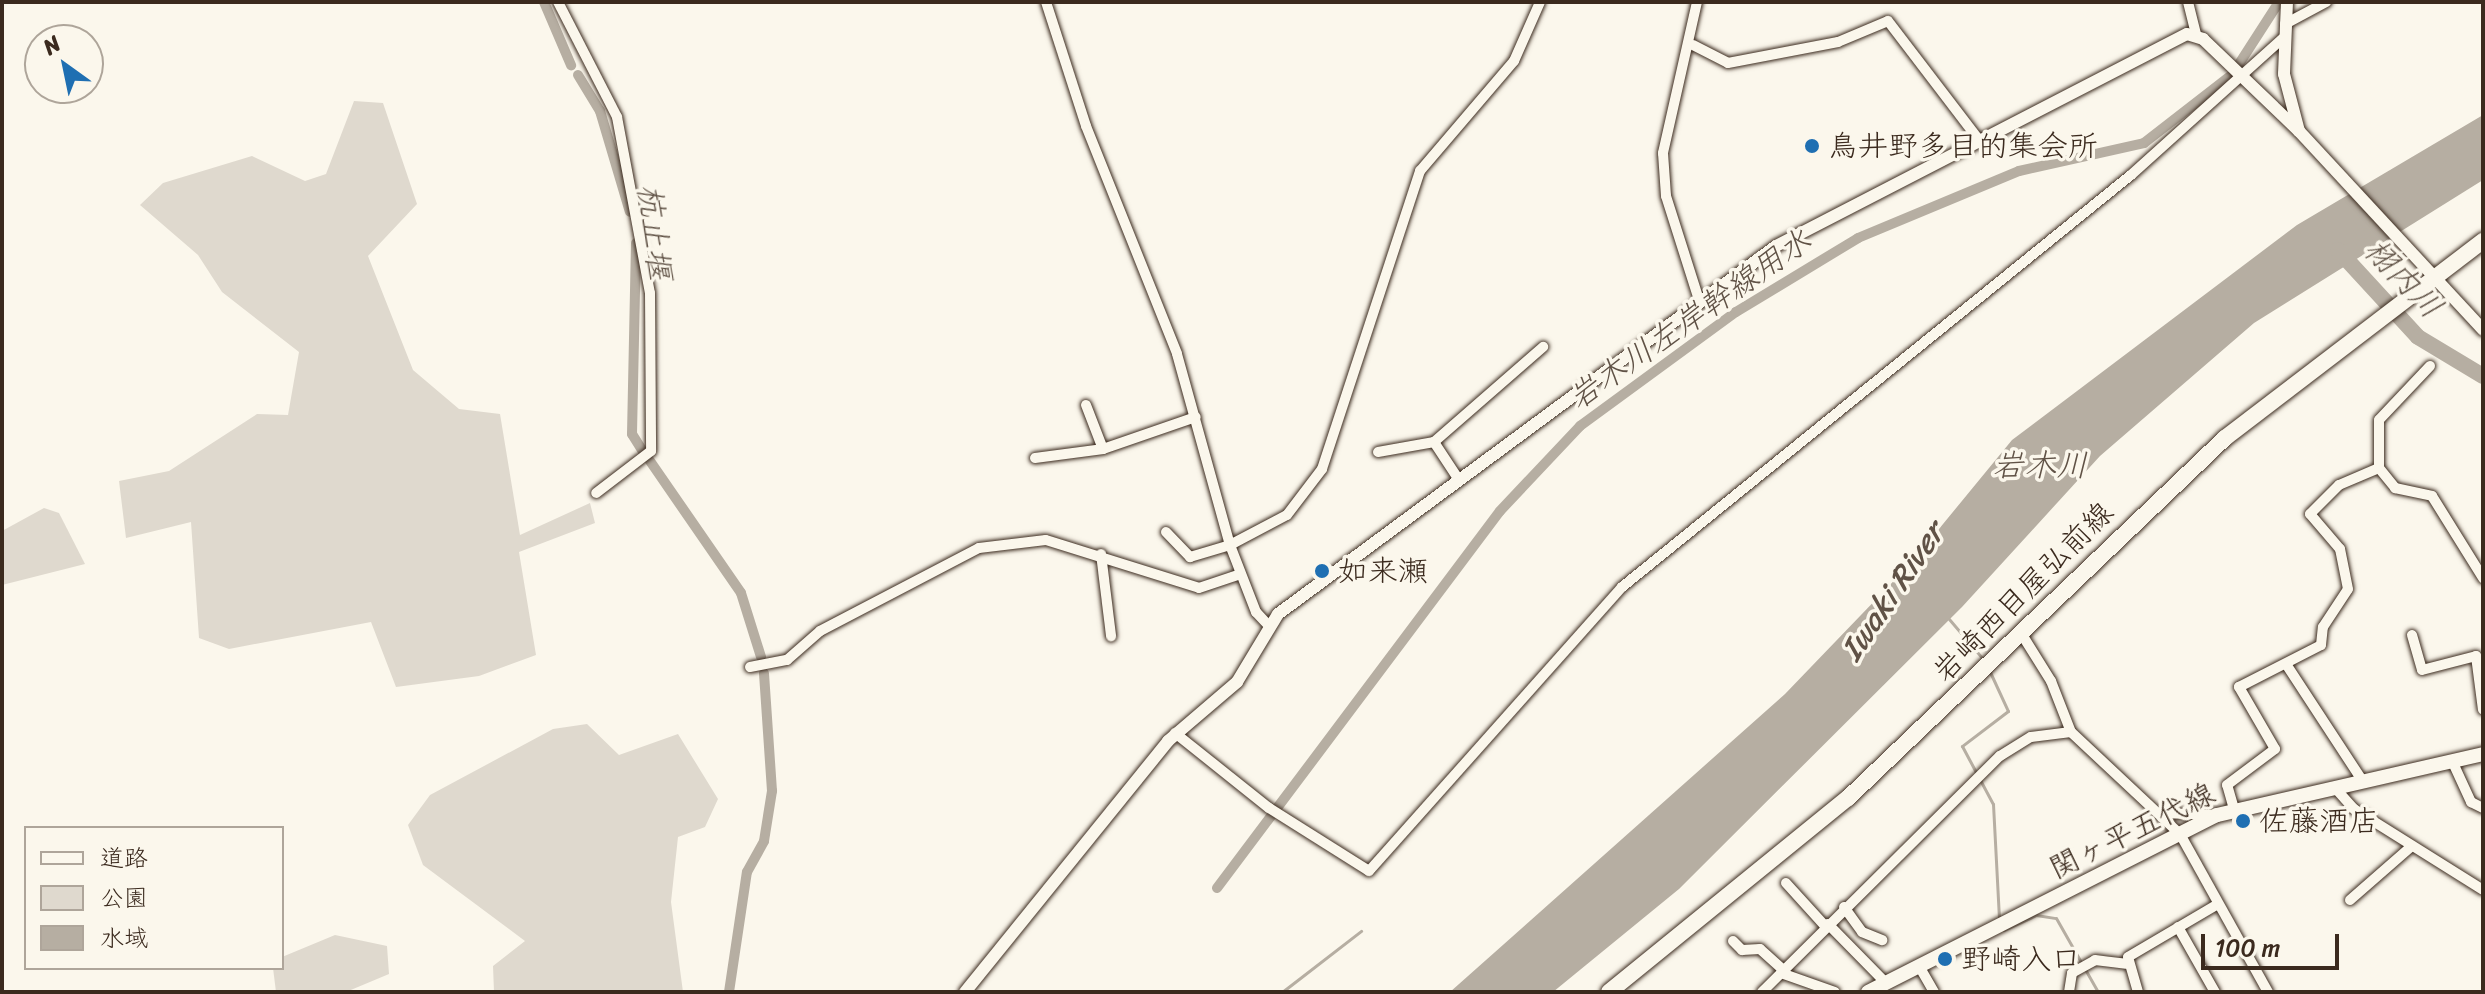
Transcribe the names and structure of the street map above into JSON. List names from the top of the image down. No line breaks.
{"streets":{"main road":["岩崎西目屋弘前線","関ヶ平五代線"]},"water":["杭止堰","栩内川","岩木川左岸幹線用水","岩木川","Iwaki River"],"places":["鳥井野多目的集会所","如来瀬","佐藤酒店","野崎入口"],"legend":["道路","公園","水域"],"scale_bar":"100 m","north":"top left"}
